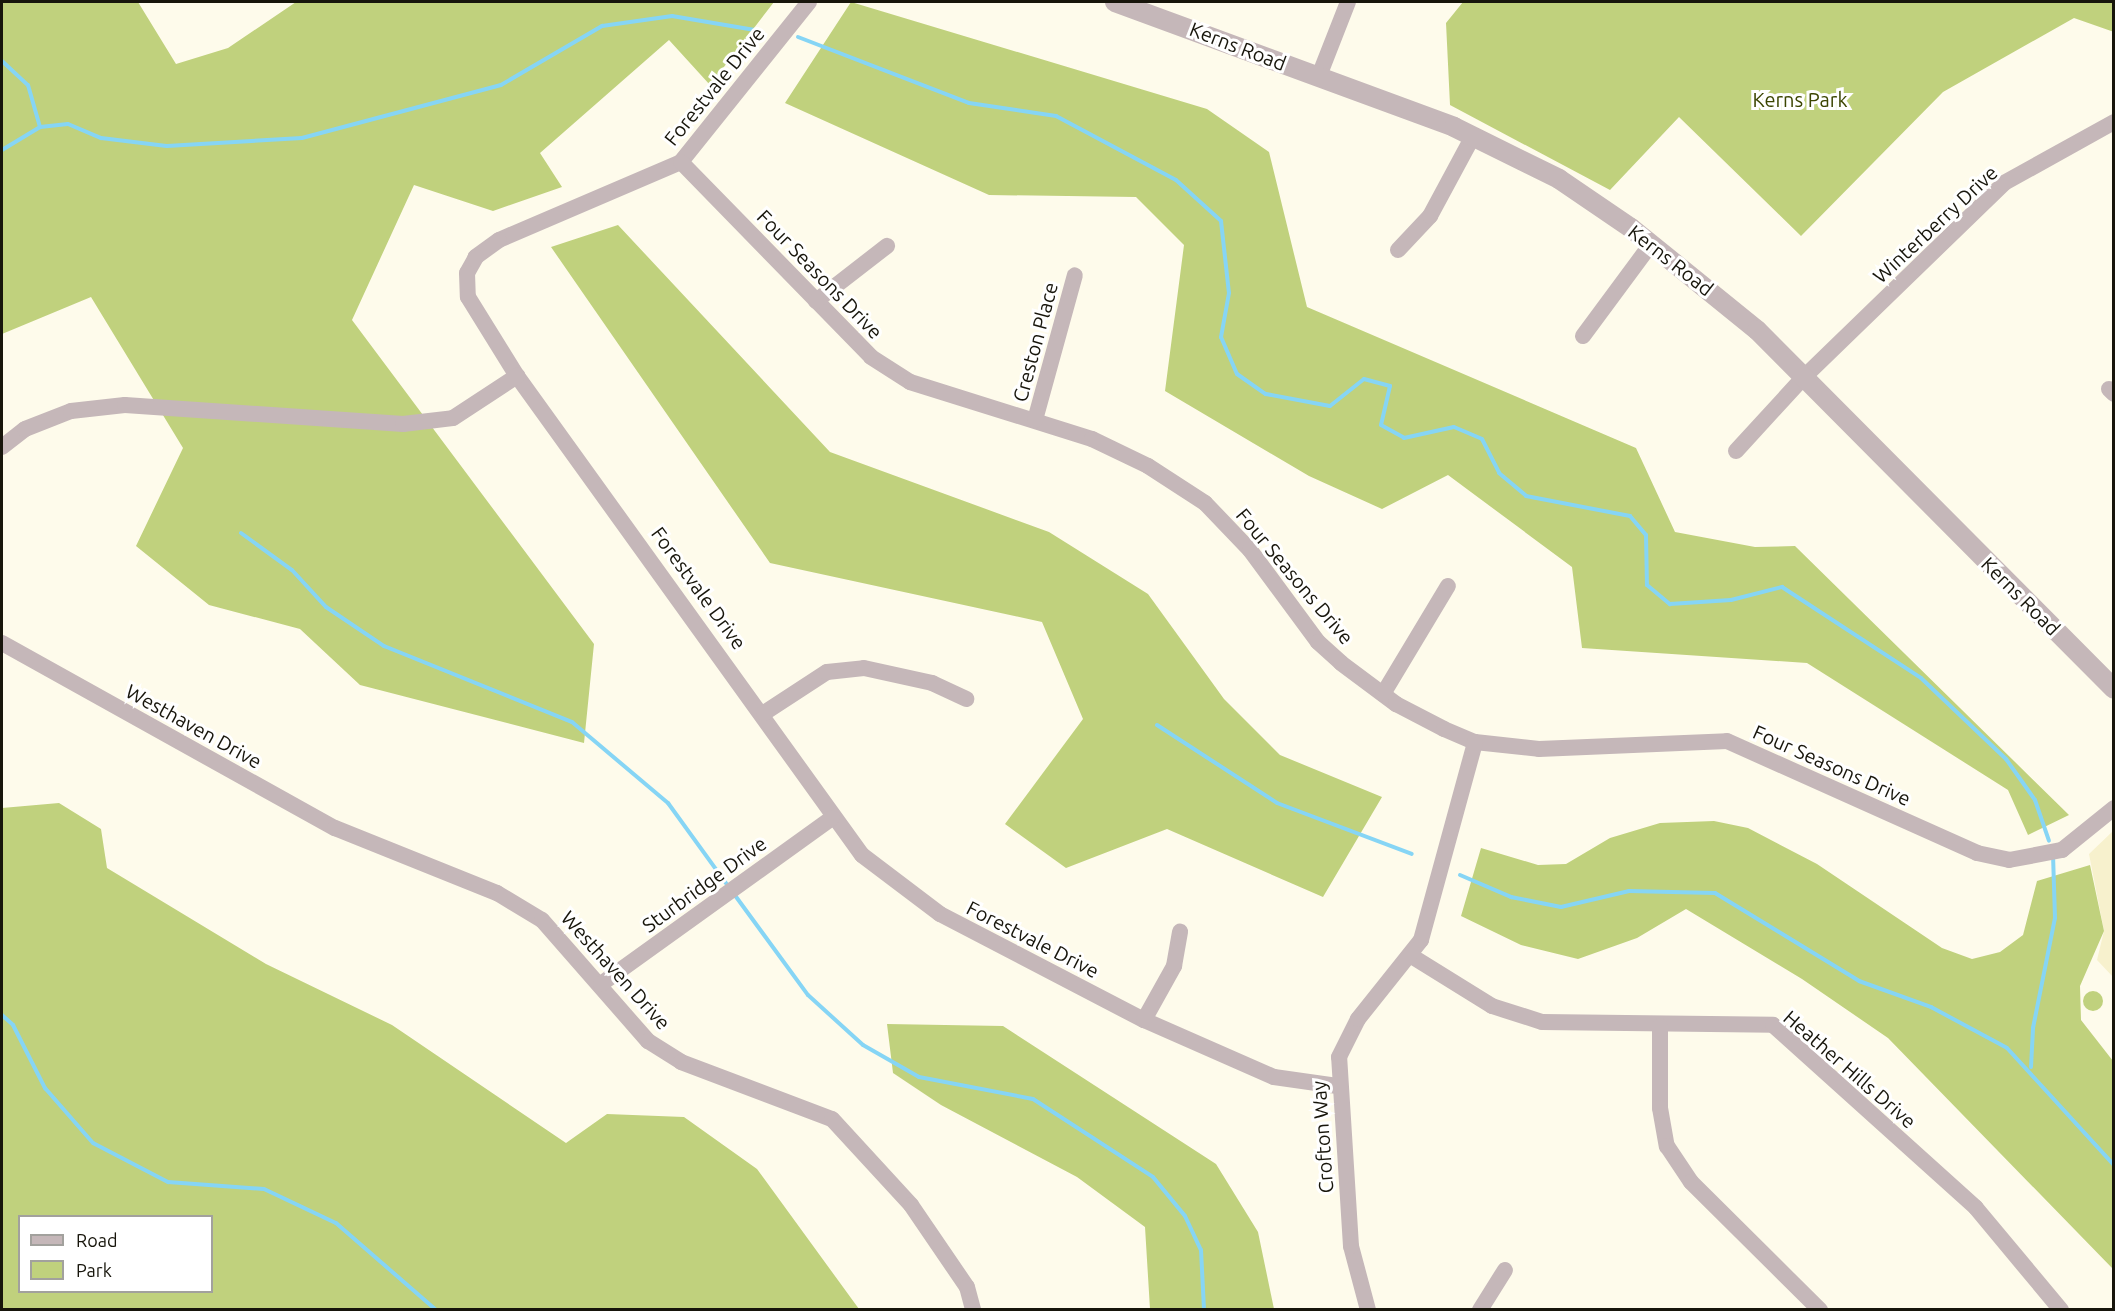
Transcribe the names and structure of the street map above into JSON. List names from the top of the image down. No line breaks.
{"streets":{"street":["Kerns Road","Forestvale Drive","Winterberry Drive","Four Seasons Drive","Creston Place","Westhaven Drive","Sturbridge Drive","Heather Hills Drive","Crofton Way"]},"crossings":[["Kerns Road","Winterberry Drive"],["Forestvale Drive","Four Seasons Drive"],["Forestvale Drive","Sturbridge Drive"],["Forestvale Drive","Crofton Way"],["Four Seasons Drive","Creston Place"],["Four Seasons Drive","Crofton Way"],["Westhaven Drive","Sturbridge Drive"],["Heather Hills Drive","Crofton Way"]],"parks":["Kerns Park"],"legend":["Road","Park"]}
